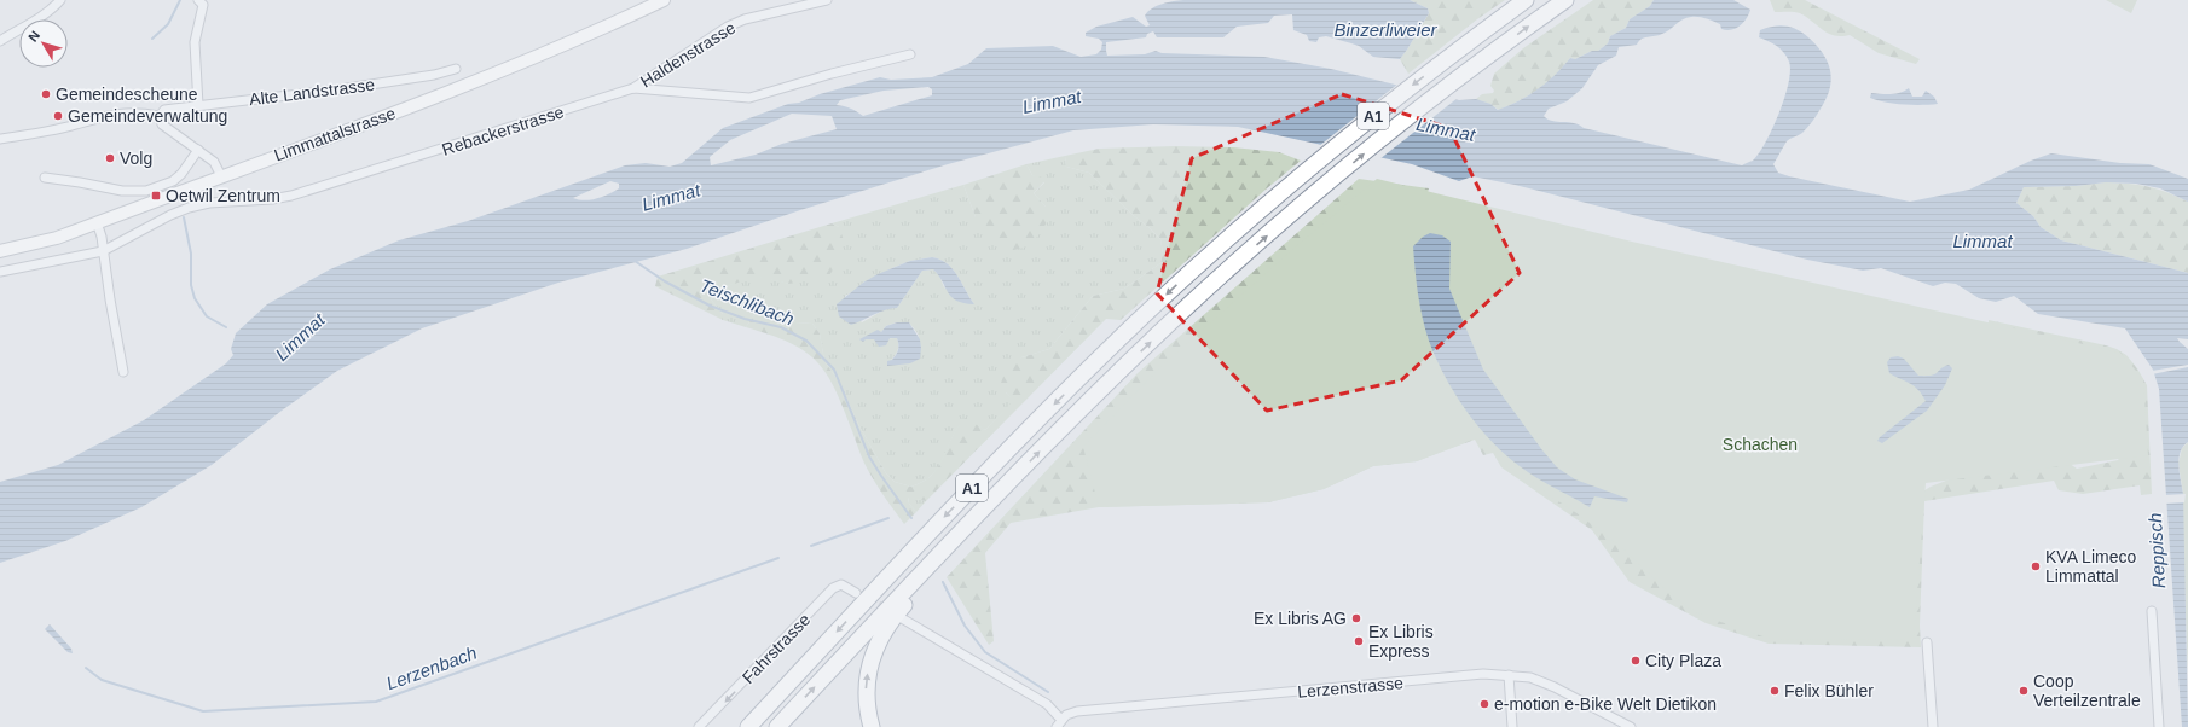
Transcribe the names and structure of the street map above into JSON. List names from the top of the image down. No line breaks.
{"streets":{"highway":["A1"],"main road":["Limmattalstrasse"],"street":["Haldenstrasse","Alte Landstrasse","Rebackerstrasse","Fahrstrasse","Lerzenstrasse"]},"crossings":[["Haldenstrasse","Rebackerstrasse"]],"one_way":["Fahrstrasse"],"water":["Binzerliweier","Limmat","Teischlibach","Reppisch","Lerzenbach"],"parks":["Schachen"],"places":{"other":["Gemeindescheune","Gemeindeverwaltung","Volg","KVA Limeco Limmattal","Ex Libris AG","Ex Libris Express","City Plaza","Felix Bühler","Coop Verteilzentrale","e-motion e-Bike Welt Dietikon"],"transit":["Oetwil Zentrum"]},"north":"top left"}
